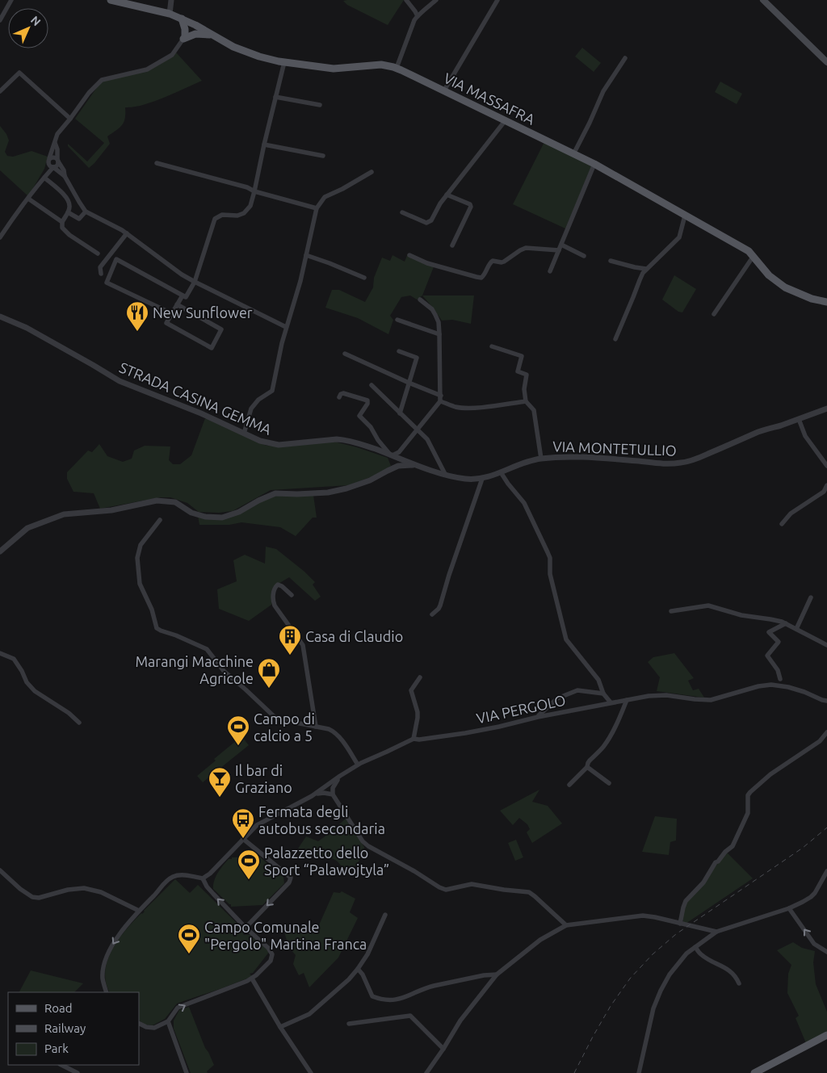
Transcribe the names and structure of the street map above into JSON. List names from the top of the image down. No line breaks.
{"streets":{"main road":["VIA MASSAFRA"],"street":["STRADA CASINA GEMMA","VIA MONTETULLIO","VIA PERGOLO"]},"crossings":[["STRADA CASINA GEMMA","VIA MONTETULLIO"]],"places":{"restaurant":["New Sunflower"],"building":["Casa di Claudio"],"shop":["Marangi Macchine Agricole"],"sports":["Campo di calcio a 5","Palazzetto dello Sport “Palawojtyla”","Campo Comunale \"Pergolo\" Martina Franca"],"bar":["Il bar di Graziano"],"bus stop":["Fermata degli autobus secondaria"]},"legend":["Road","Railway","Park"],"north":"top right"}
